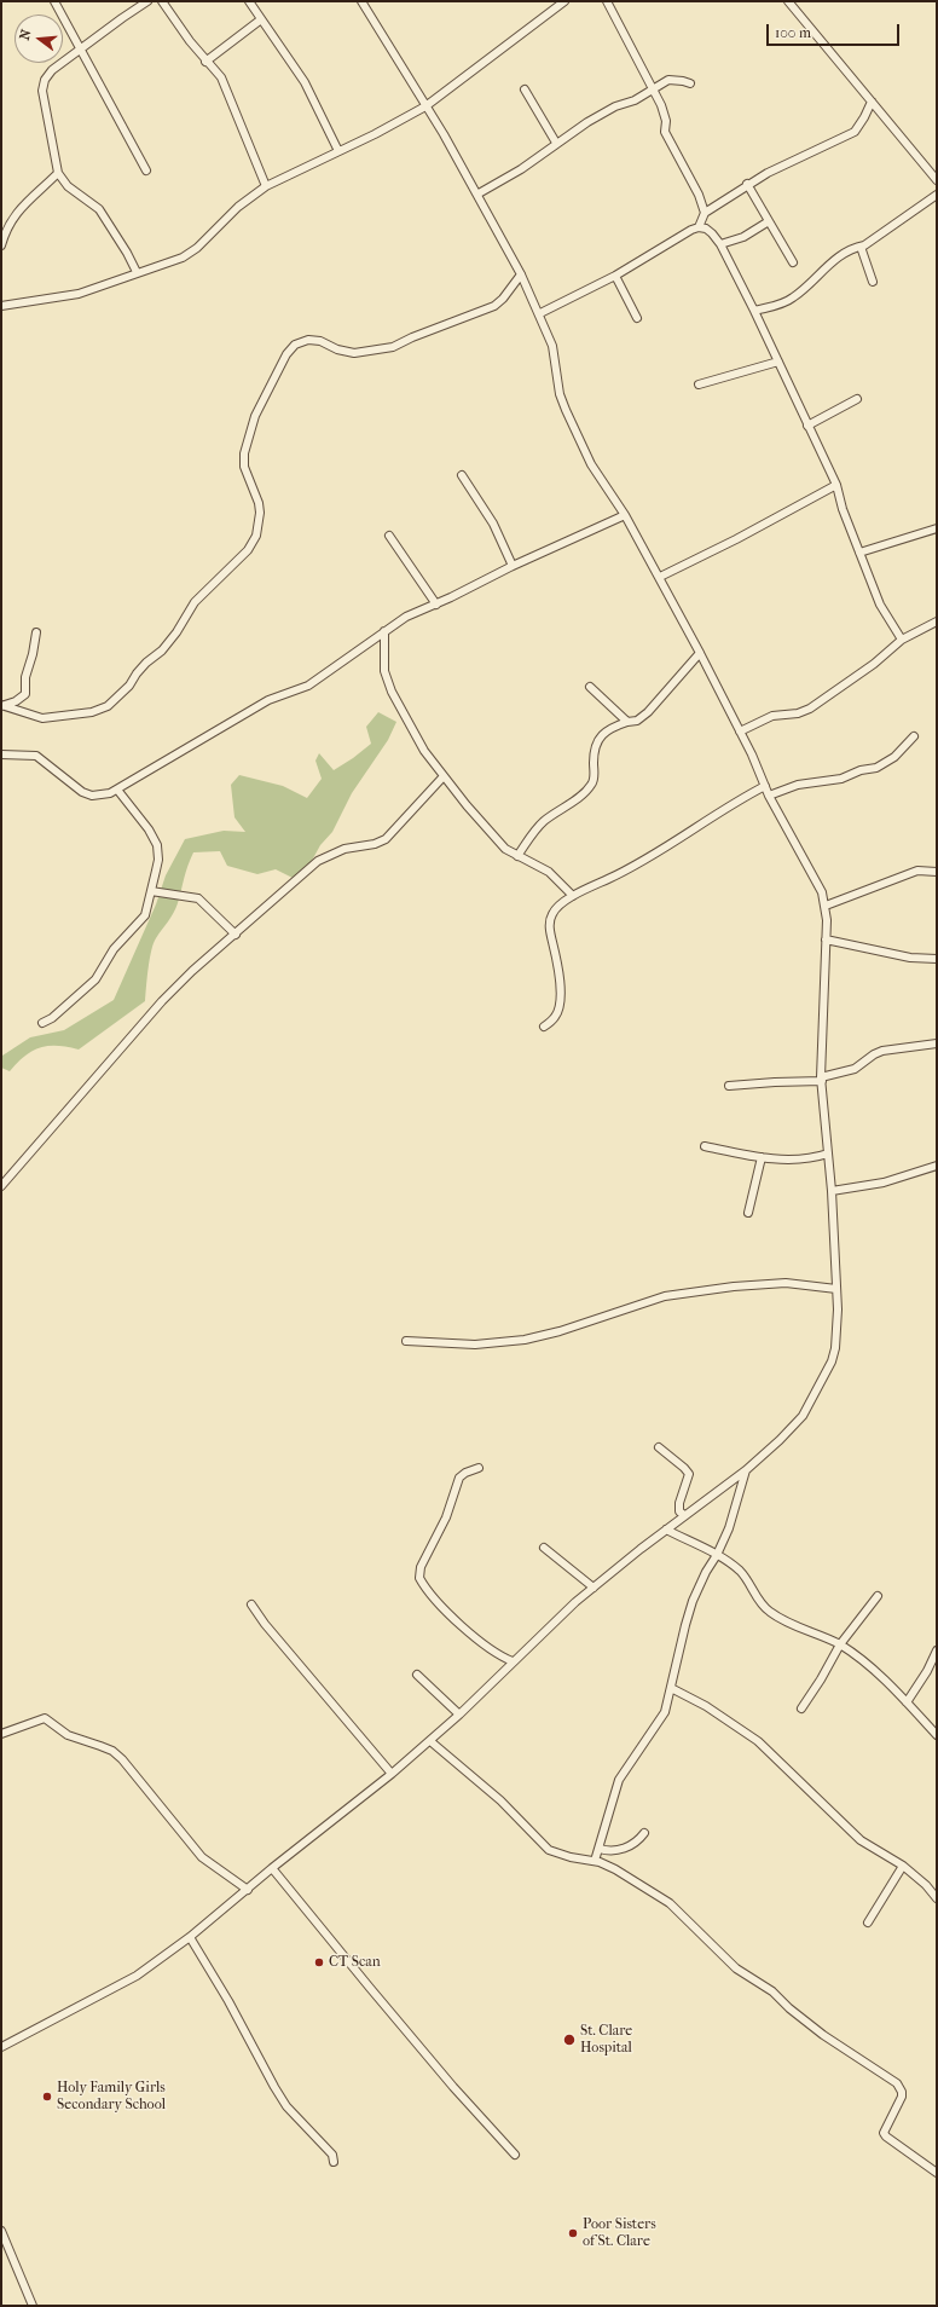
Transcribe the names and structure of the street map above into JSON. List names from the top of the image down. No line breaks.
{"places":["CT Scan","St. Clare Hospital","Holy Family Girls Secondary School","Poor Sisters of St. Clare"],"scale_bar":"100 m","north":"left"}
